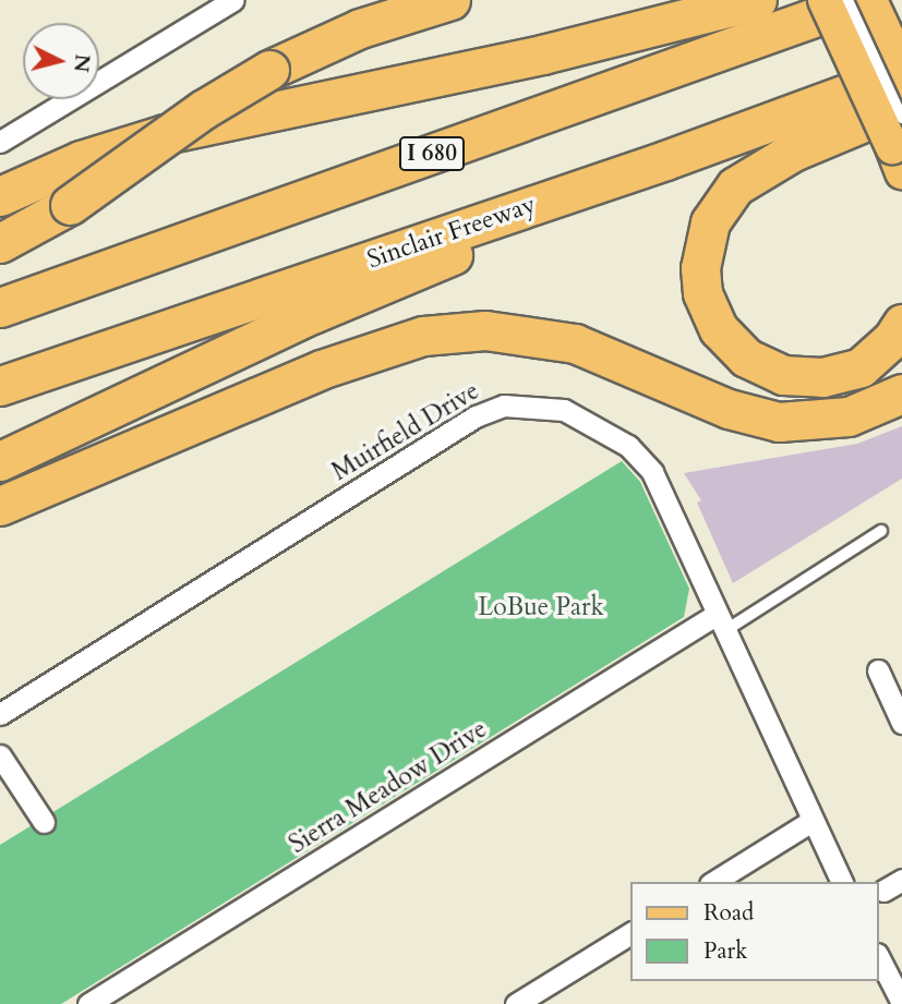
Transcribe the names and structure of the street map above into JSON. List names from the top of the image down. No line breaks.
{"streets":{"highway":["I 680","Sinclair Freeway"],"street":["Muirfield Drive","Sierra Meadow Drive"]},"crossings":[["Muirfield Drive","Sierra Meadow Drive"]],"parks":["LoBue Park"],"legend":["Road","Park"],"north":"right"}
